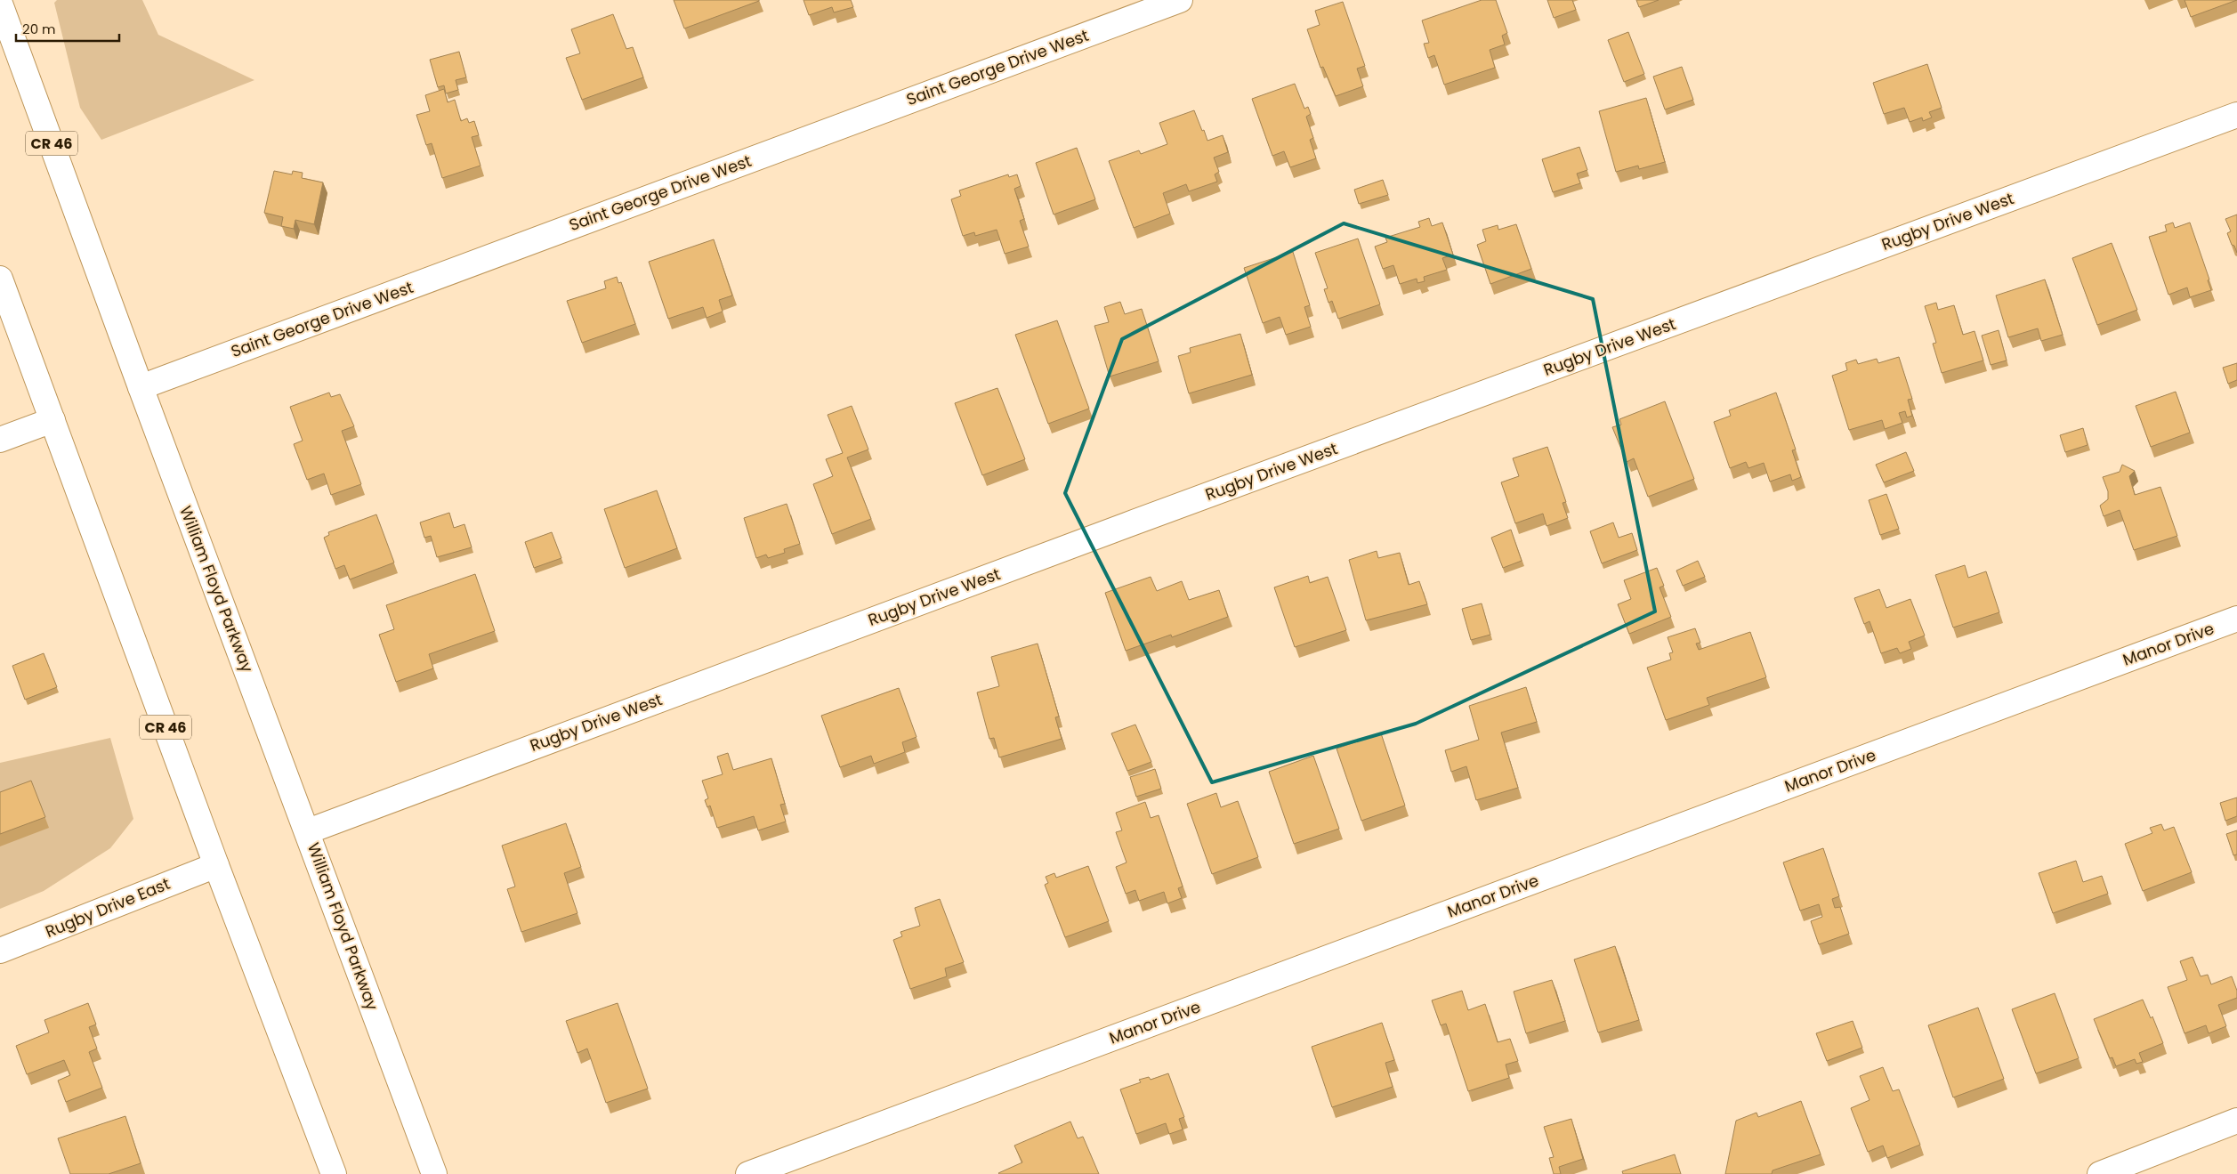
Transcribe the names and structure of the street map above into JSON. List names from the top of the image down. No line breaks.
{"streets":{"main road":["Saint George Drive West","CR 46","Rugby Drive West","William Floyd Parkway","Manor Drive","Rugby Drive East"]},"crossings":[["Saint George Drive West","William Floyd Parkway"],["CR 46","Rugby Drive East"],["Rugby Drive West","William Floyd Parkway"]],"scale_bar":"20 m"}
